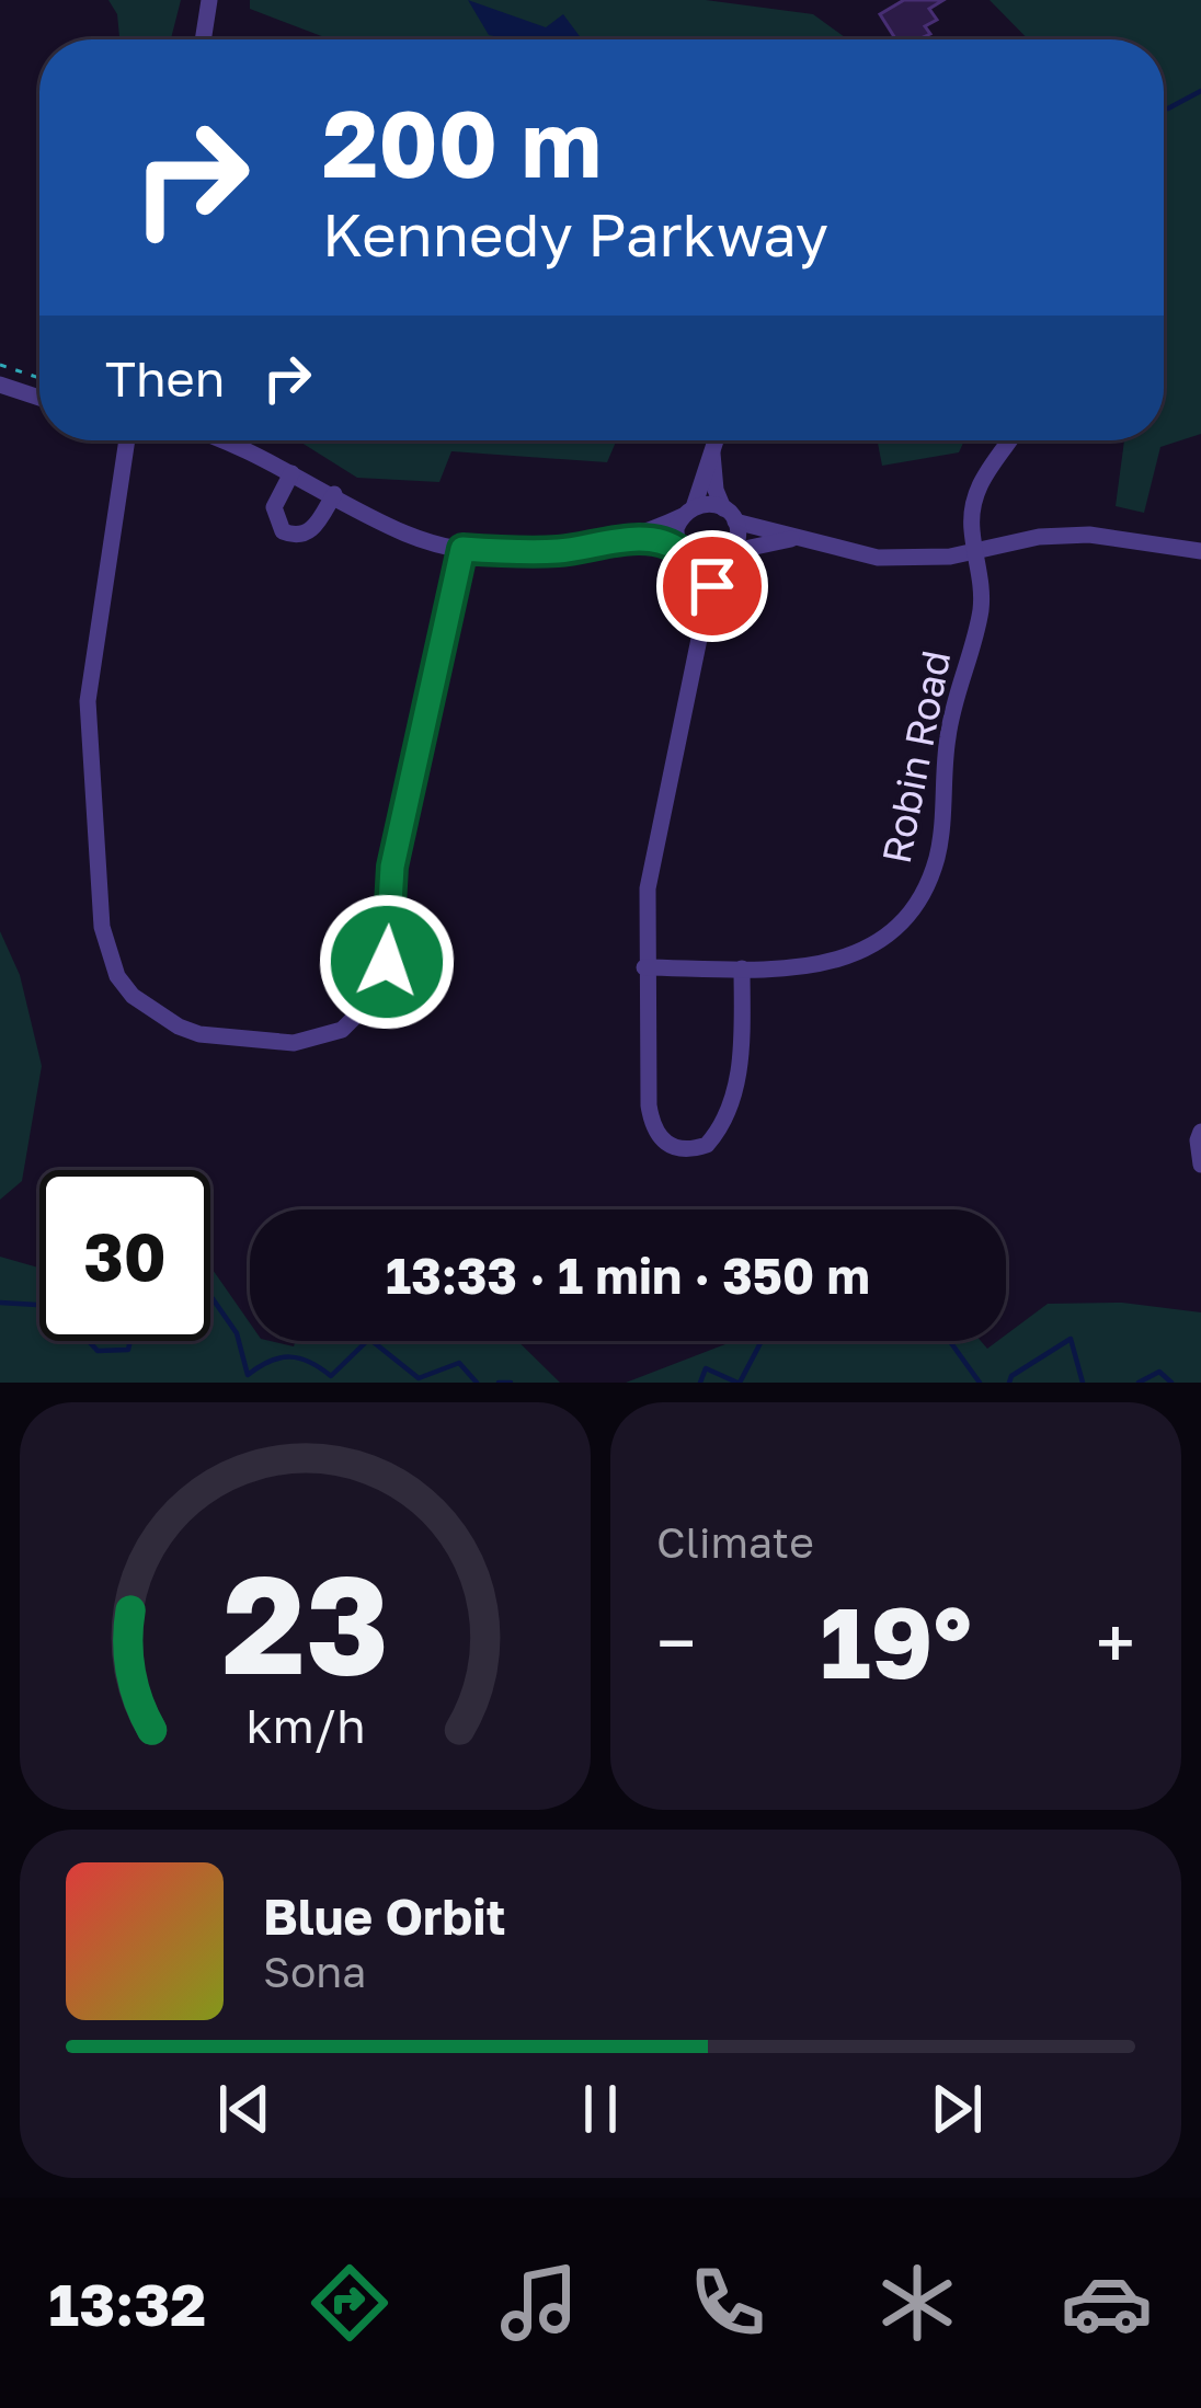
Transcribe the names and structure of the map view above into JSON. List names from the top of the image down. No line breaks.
{"streets":{"street":["Robin Road"]},"page":{"turn":["200 m","Kennedy Parkway"],"then":"Then","limit":"30","trip":"13:33 · 1 min · 350 m","tile":"Climate","heat":["−","19°","+"],"song":["Blue Orbit","Sona"],"tabs":"13:32","gauge":["23","km/h"]}}
